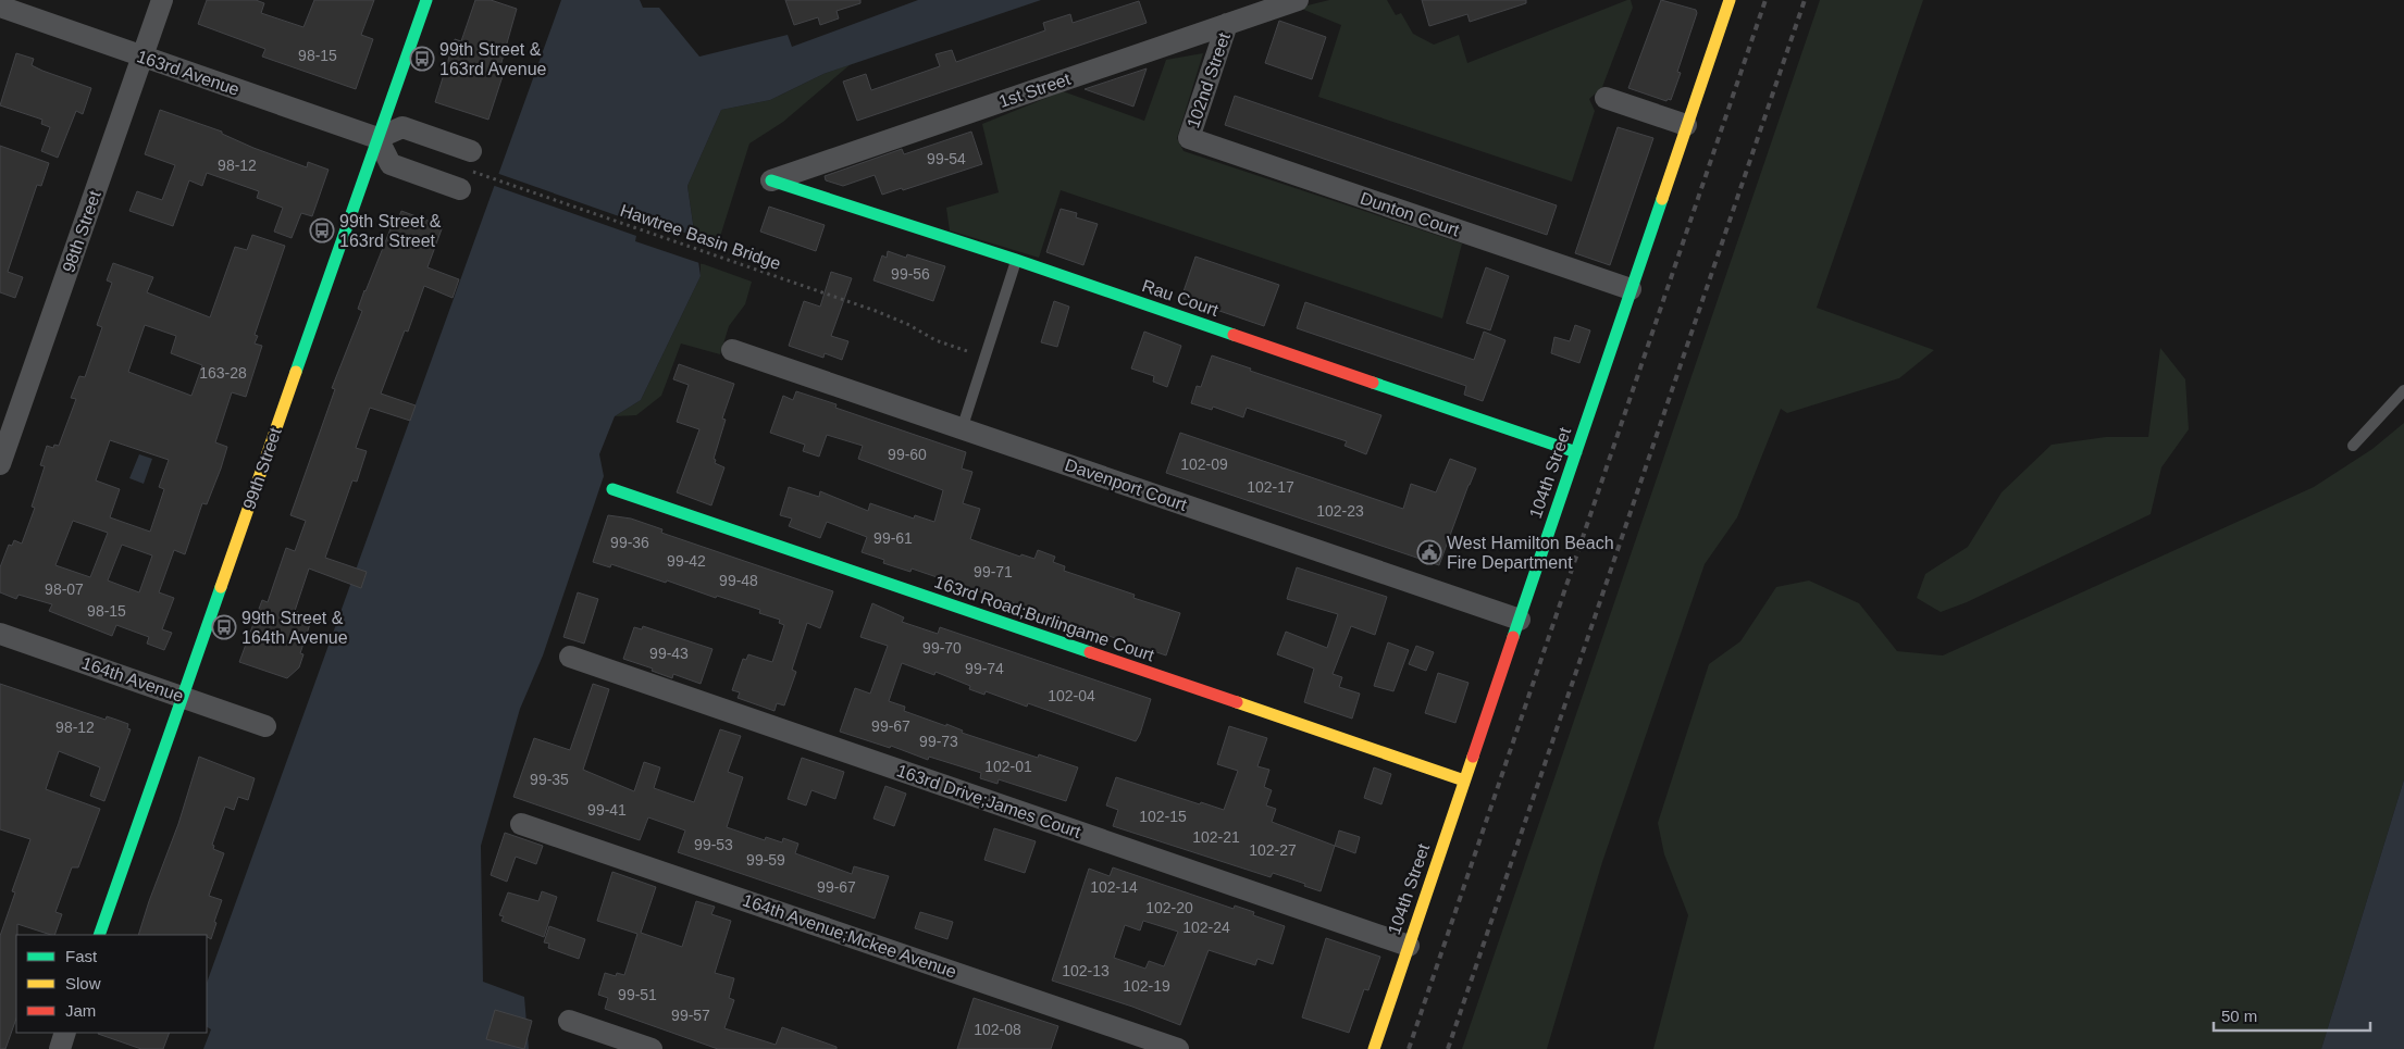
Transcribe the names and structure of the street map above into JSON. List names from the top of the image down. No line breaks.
{"streets":{"street":["163rd Avenue","102nd Street","1st Street","Dunton Court","98th Street","Rau Court","99th Street","104th Street","Davenport Court","163rd Road;Burlingame Court","164th Avenue","163rd Drive;James Court","164th Avenue;Mckee Avenue"],"path":["Hawtree Basin Bridge"]},"crossings":[["163rd Avenue","98th Street"],["163rd Avenue","99th Street"],["102nd Street","1st Street"],["102nd Street","Dunton Court"],["1st Street","Rau Court"],["Dunton Court","104th Street"],["Rau Court","104th Street"],["99th Street","164th Avenue"],["104th Street","Davenport Court"],["104th Street","163rd Road;Burlingame Court"],["104th Street","163rd Drive;James Court"]],"places":{"bus stop":["99th Street & 163rd Avenue","99th Street & 163rd Street","99th Street & 164th Avenue"],"public building":["West Hamilton Beach Fire Department"]},"house_numbers":["98-15","99-54","98-12","99-56","163-28","99-60","102-09","102-17","102-23","99-61","99-36","99-42","99-71","99-48","98-07","98-15","99-70","99-43","99-74","102-04","99-67","98-12","99-73","102-01","99-35","99-41","102-15","102-21","99-53","102-27","99-59","99-67","102-14","102-20","102-24","102-13","102-19","99-51","99-57","102-08"],"legend":["Fast","Slow","Jam"],"scale_bar":"50 m"}
